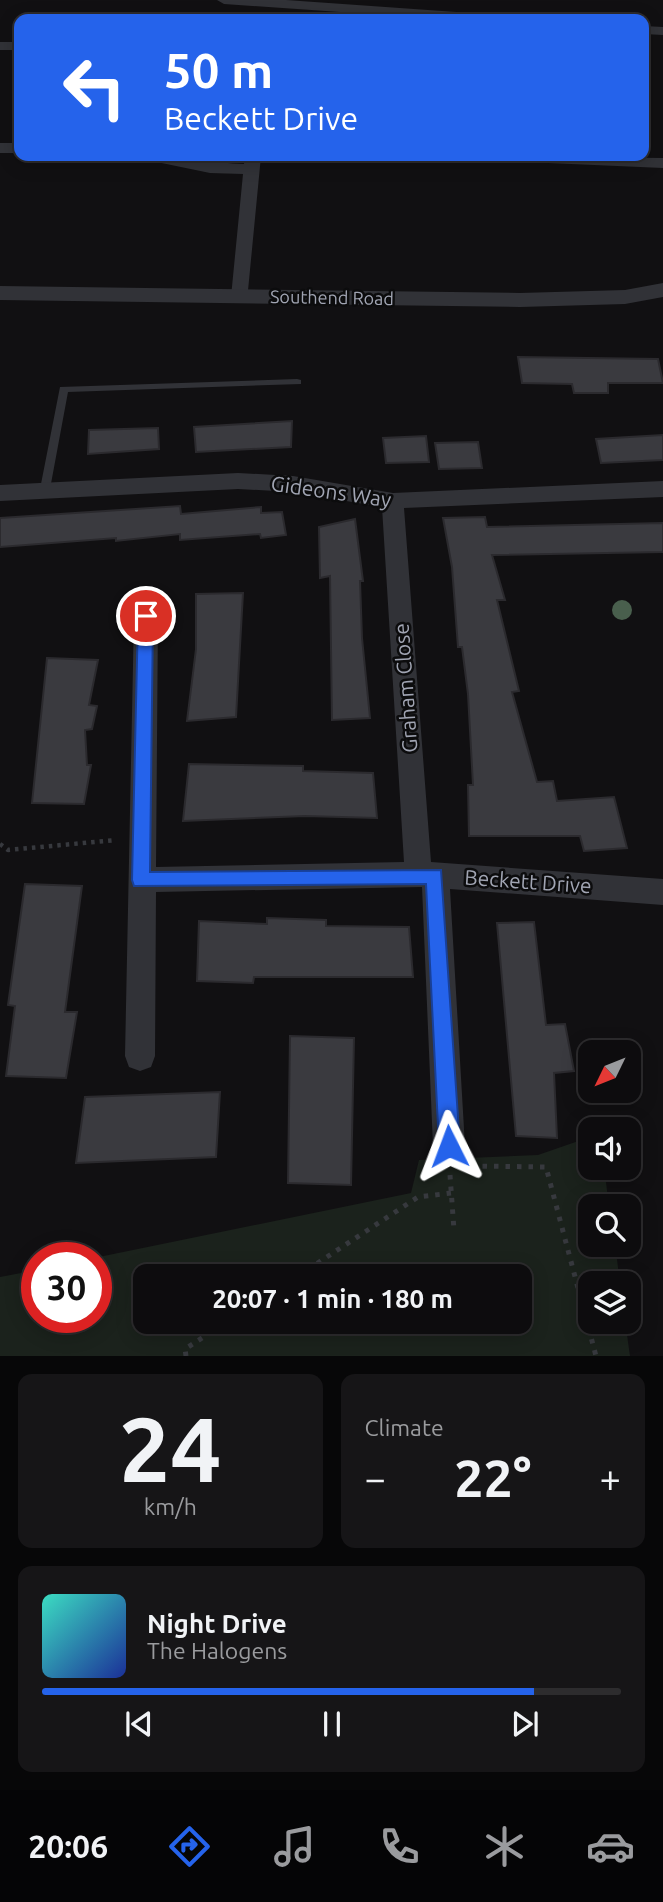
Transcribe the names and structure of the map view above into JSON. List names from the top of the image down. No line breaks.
{"streets":{"street":["Southend Road","Gideons Way","Graham Close","Beckett Drive"]},"crossings":[["Gideons Way","Graham Close"],["Graham Close","Beckett Drive"]],"north":"bottom left","page":{"turn":["50 m","Beckett Drive"],"limit":"30","trip":"20:07 · 1 min · 180 m","tile":[["24","km/h"],"Climate"],"heat":["−","22°","+"],"song":["Night Drive","The Halogens"],"tabs":"20:06"}}
